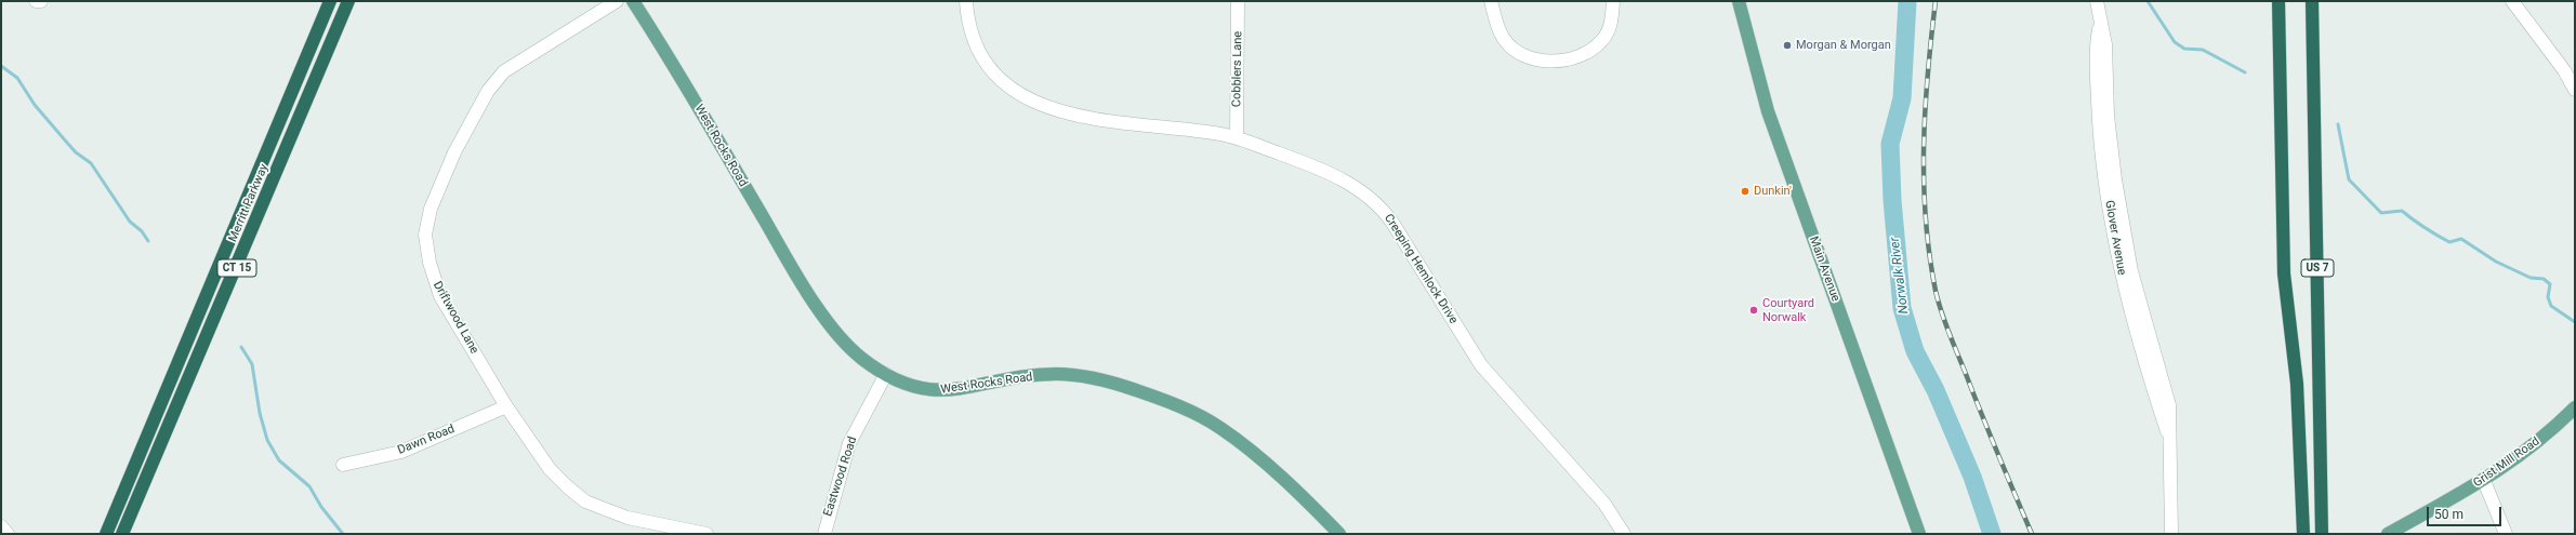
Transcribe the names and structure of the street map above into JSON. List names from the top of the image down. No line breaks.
{"streets":{"highway":["Merritt Parkway","CT 15","US 7"],"main road":["West Rocks Road","Main Avenue","Grist Mill Road"],"street":["Cobblers Lane","Glover Avenue","Creeping Hemlock Drive","Driftwood Lane","Dawn Road","Eastwood Road"]},"crossings":[["Cobblers Lane","Creeping Hemlock Drive"],["West Rocks Road","Eastwood Road"],["Driftwood Lane","Dawn Road"]],"water":["Norwalk River"],"places":["Morgan & Morgan","Dunkin'","Courtyard Norwalk"],"scale_bar":"50 m"}
